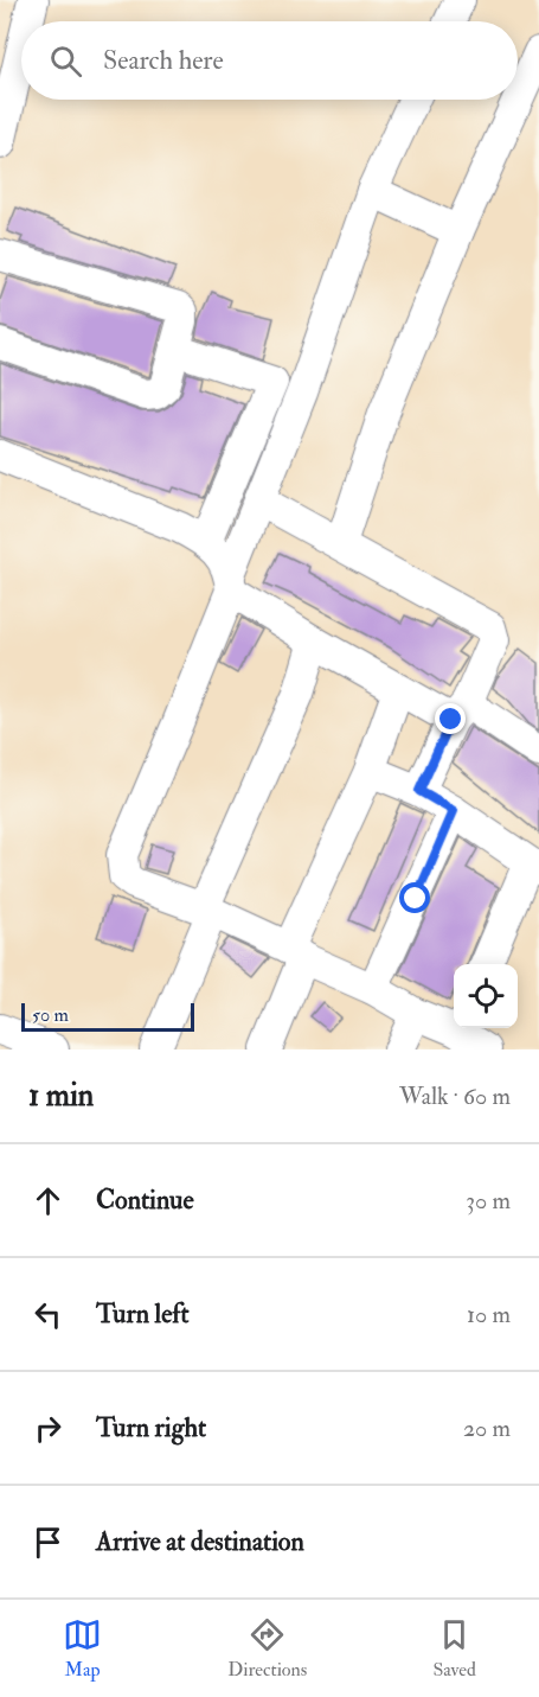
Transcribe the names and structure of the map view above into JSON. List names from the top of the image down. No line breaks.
{"scale_bar":"50 m","page":{"search":"Search here","scale":"50 m","heading":["1 min","Walk · 60 m"],"list":[["Continue","30 m"],["Turn left","10 m"],["Turn right","20 m"],"Arrive at destination"],"nav":["Map","Directions","Saved"]}}
